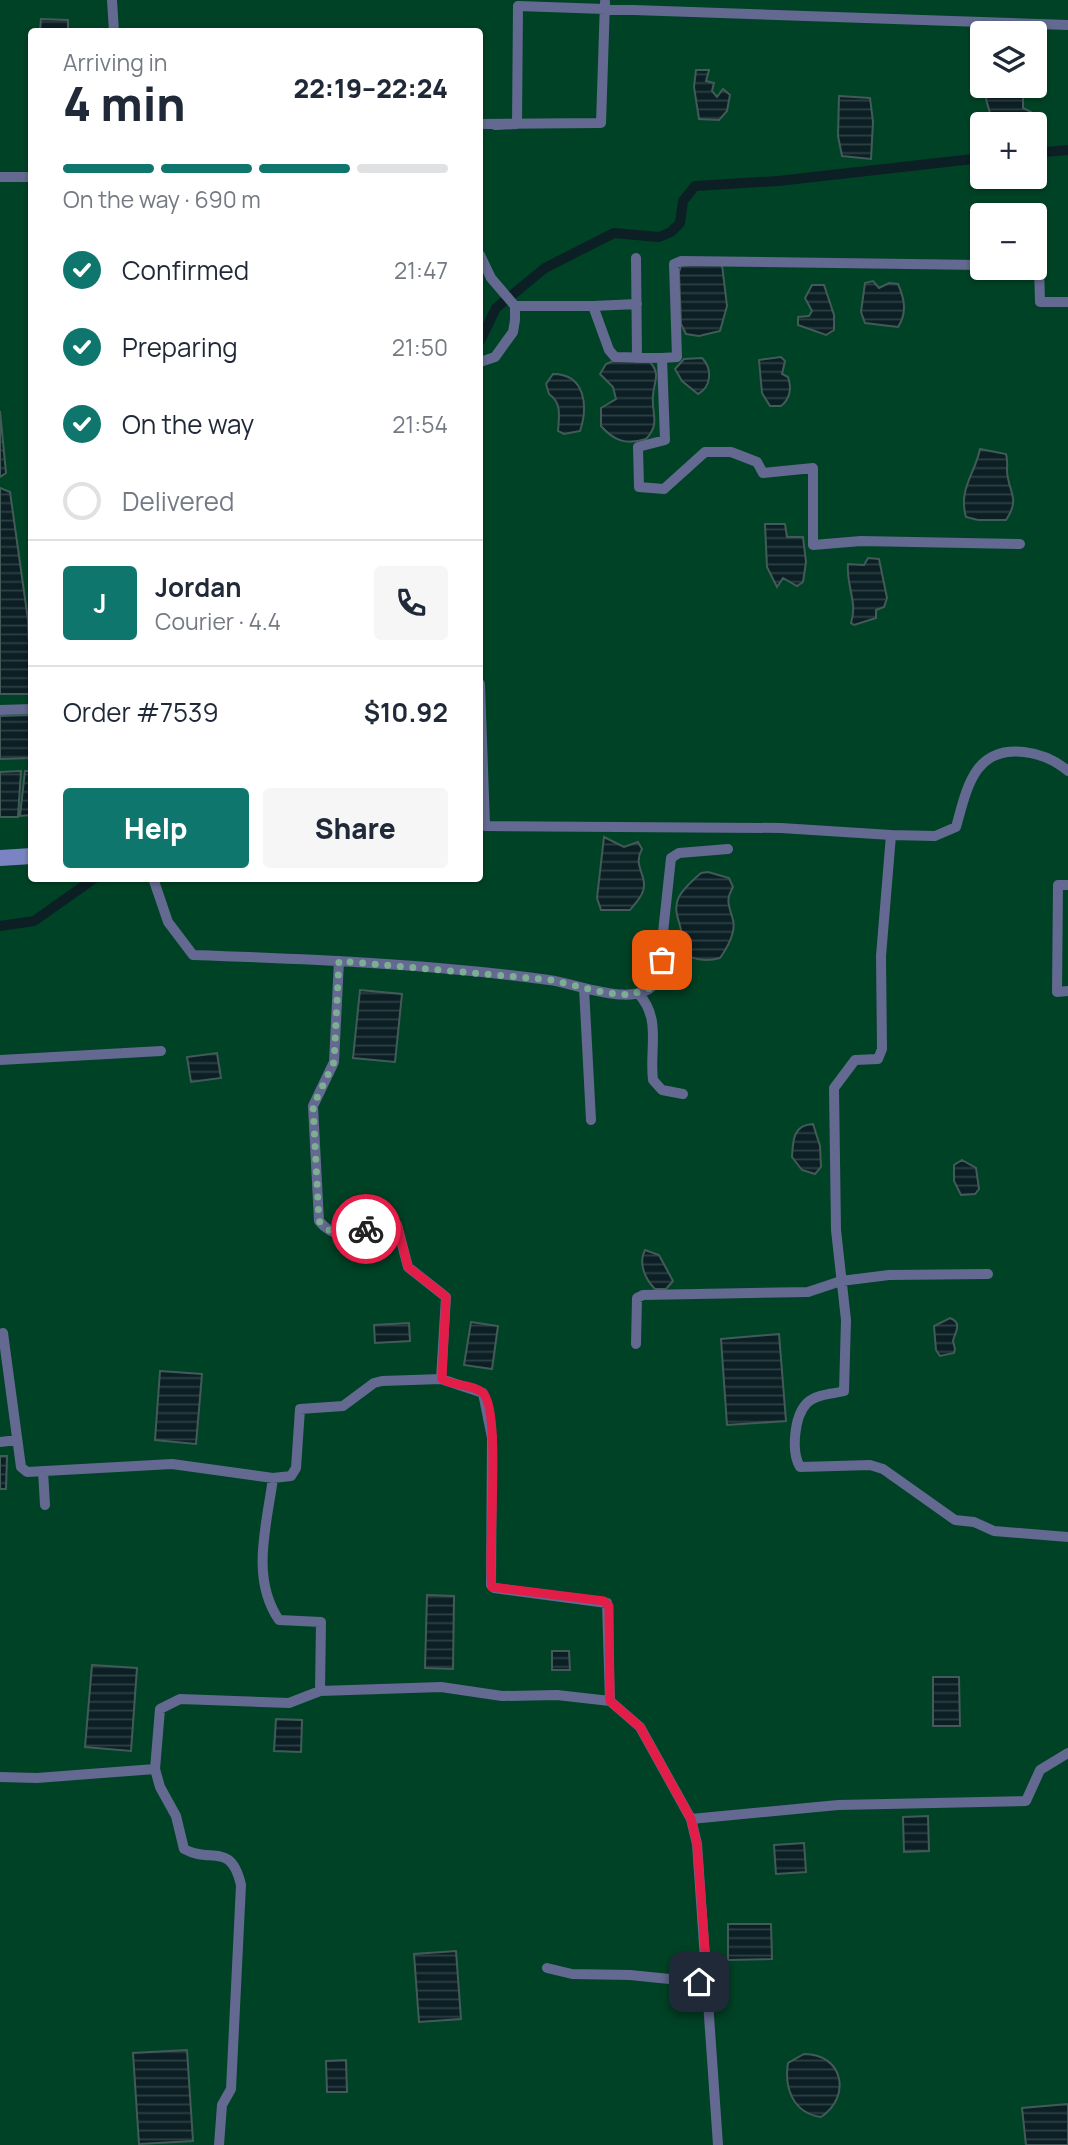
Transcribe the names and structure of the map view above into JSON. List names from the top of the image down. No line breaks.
{"page":{"map_buttons":["+","−"],"heading":["4 min","Arriving in","22:19–22:24"],"panel":["Jordan","Courier · 4.4","Order #7539","$10.92"],"bar":"On the way · 690 m","list":[["Confirmed","21:47"],["Preparing","21:50"],["On the way","21:54"],"Delivered"],"round":"J","buttons":["Help","Share"]}}
